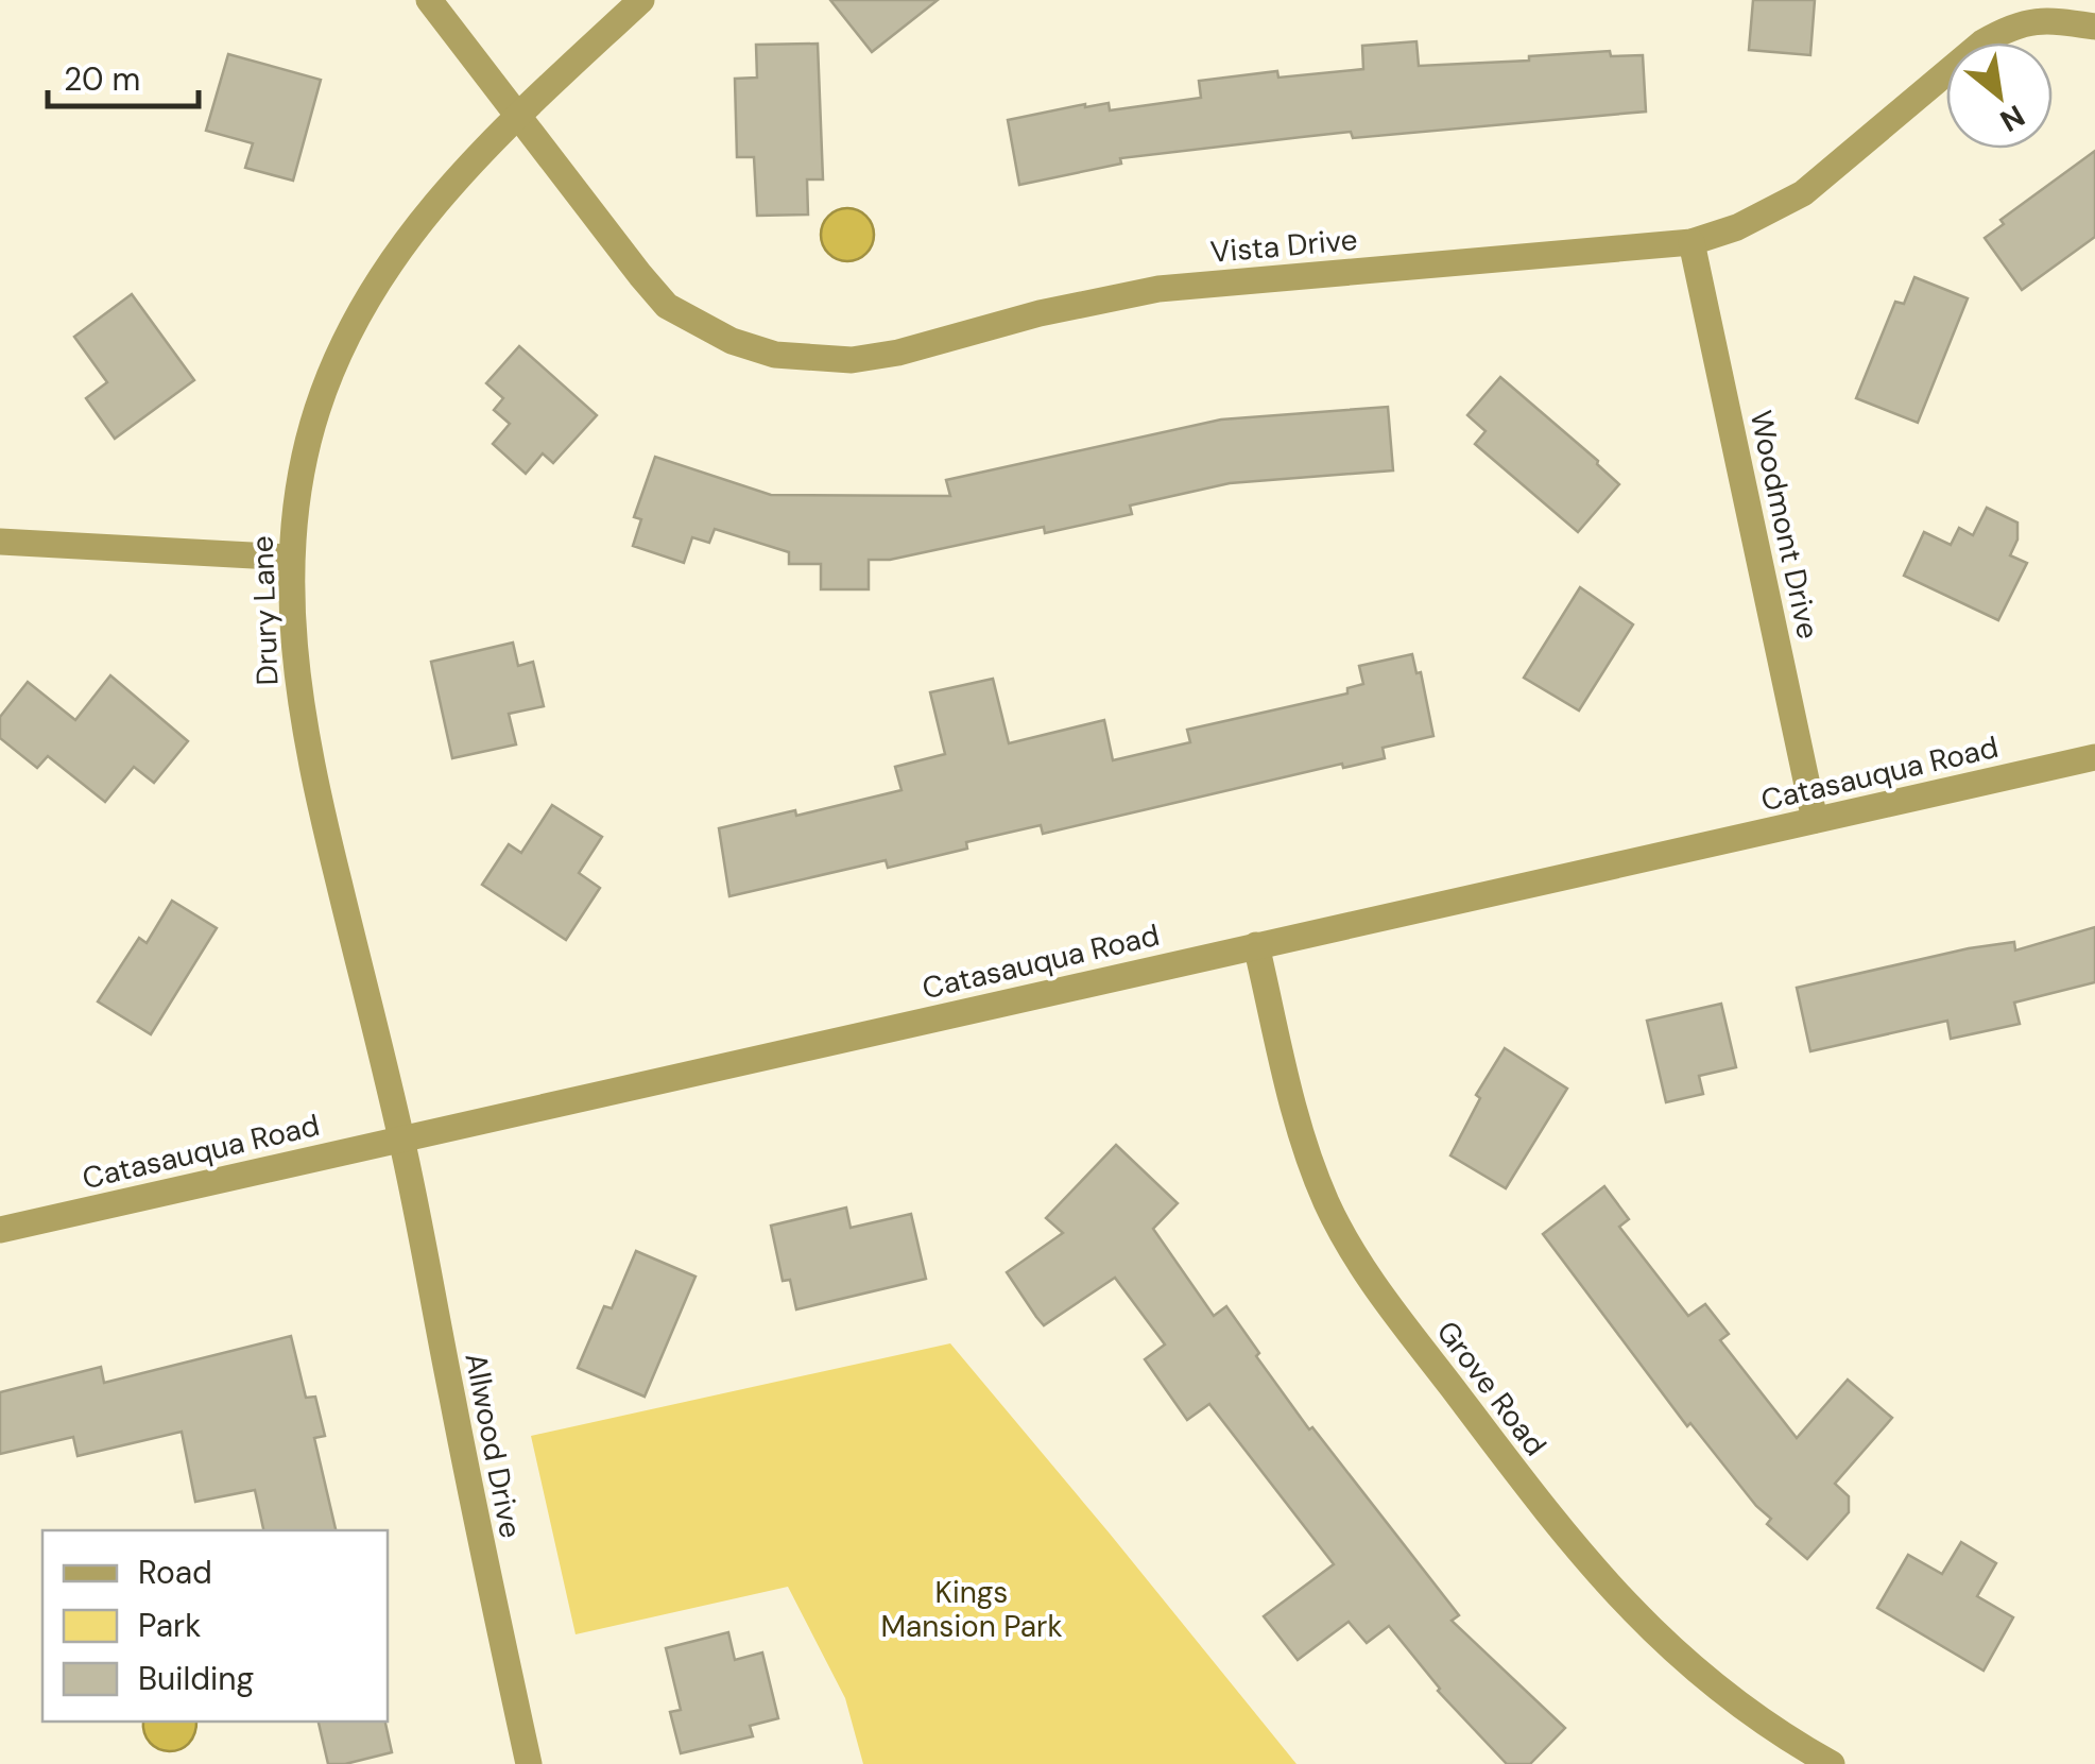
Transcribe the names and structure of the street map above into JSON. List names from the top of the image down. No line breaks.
{"streets":{"street":["Vista Drive","Woodmont Drive","Drury Lane","Catasauqua Road","Grove Road","Allwood Drive"]},"crossings":[["Vista Drive","Woodmont Drive"],["Vista Drive","Drury Lane"],["Woodmont Drive","Catasauqua Road"],["Drury Lane","Catasauqua Road"],["Drury Lane","Allwood Drive"],["Catasauqua Road","Grove Road"],["Catasauqua Road","Allwood Drive"]],"parks":["Kings Mansion Park"],"legend":["Road","Park","Building"],"scale_bar":"20 m","north":"bottom right"}
